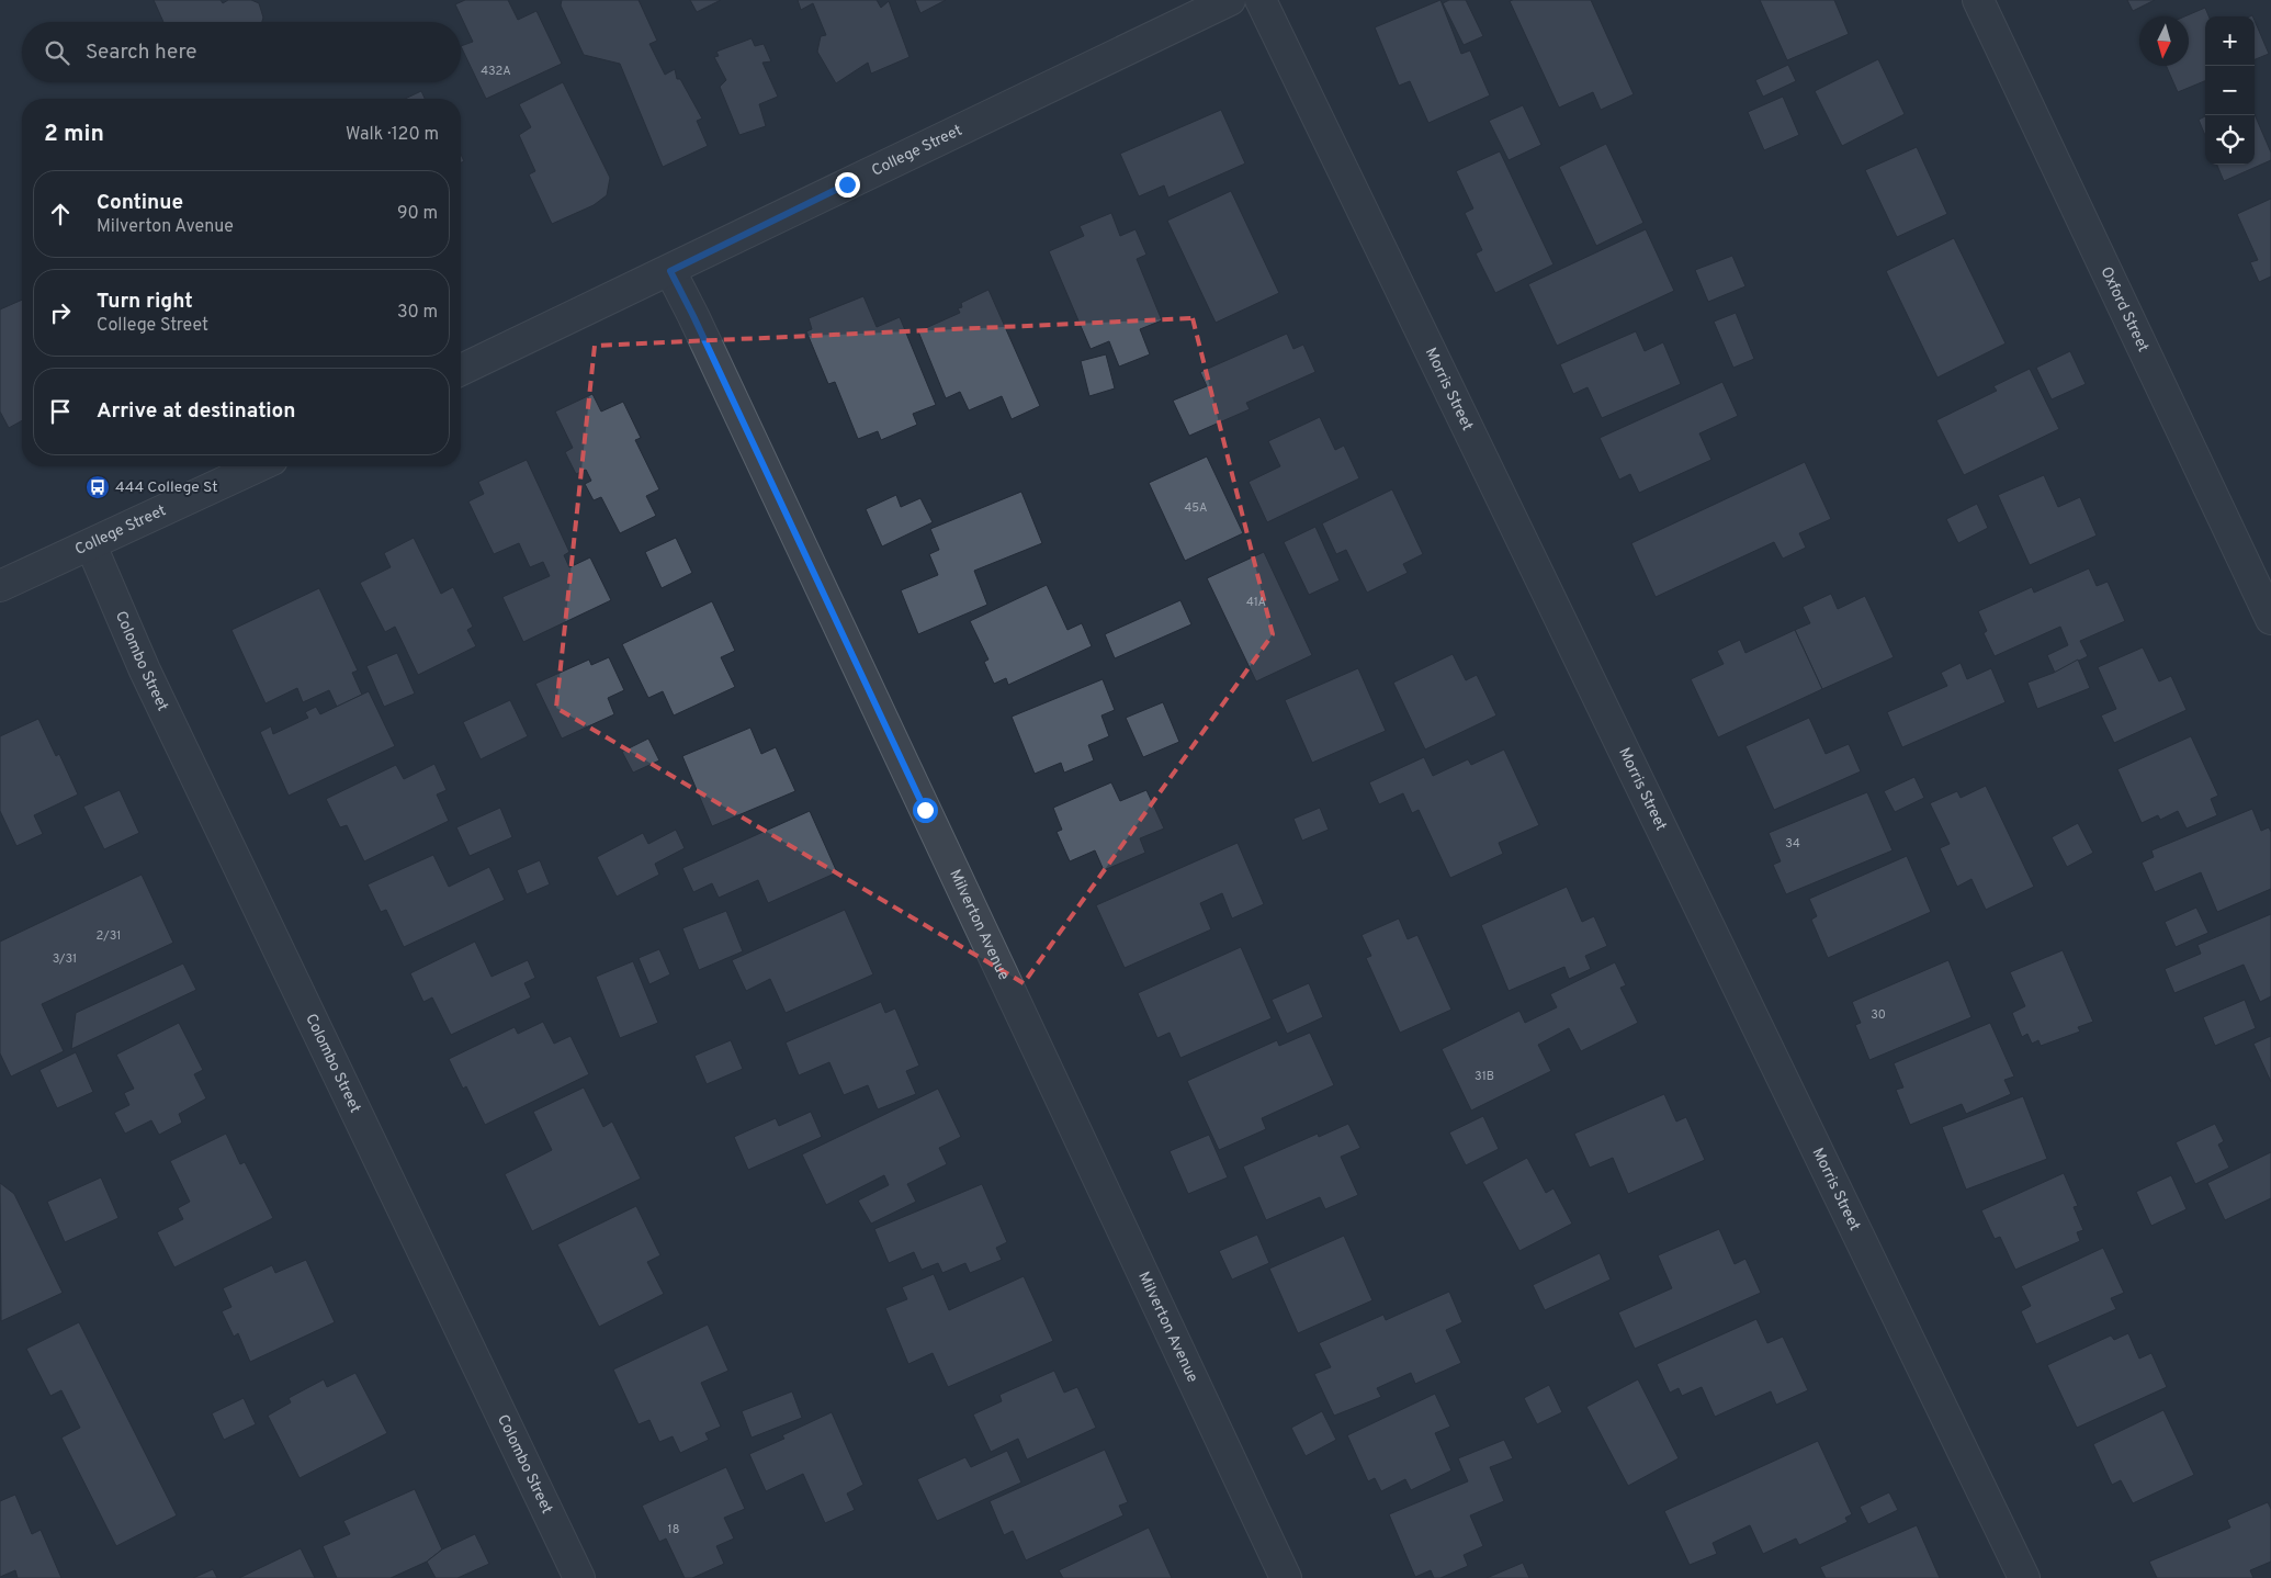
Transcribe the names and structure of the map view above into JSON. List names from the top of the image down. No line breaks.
{"streets":{"street":["College Street","Oxford Street","Morris Street","Colombo Street","Milverton Avenue"]},"crossings":[["College Street","Colombo Street"],["College Street","Milverton Avenue"]],"places":{"bus stop":["444 College St"]},"house_numbers":["432A","45A","41A","34","2/31","3/31","30","31B","18"],"north":"bottom","page":{"map_buttons":["+","−"],"search":"Search here","heading":["2 min","Walk · 120 m"],"list":[["Continue","Milverton Avenue","90 m"],["Turn right","College Street","30 m"],"Arrive at destination"]}}
